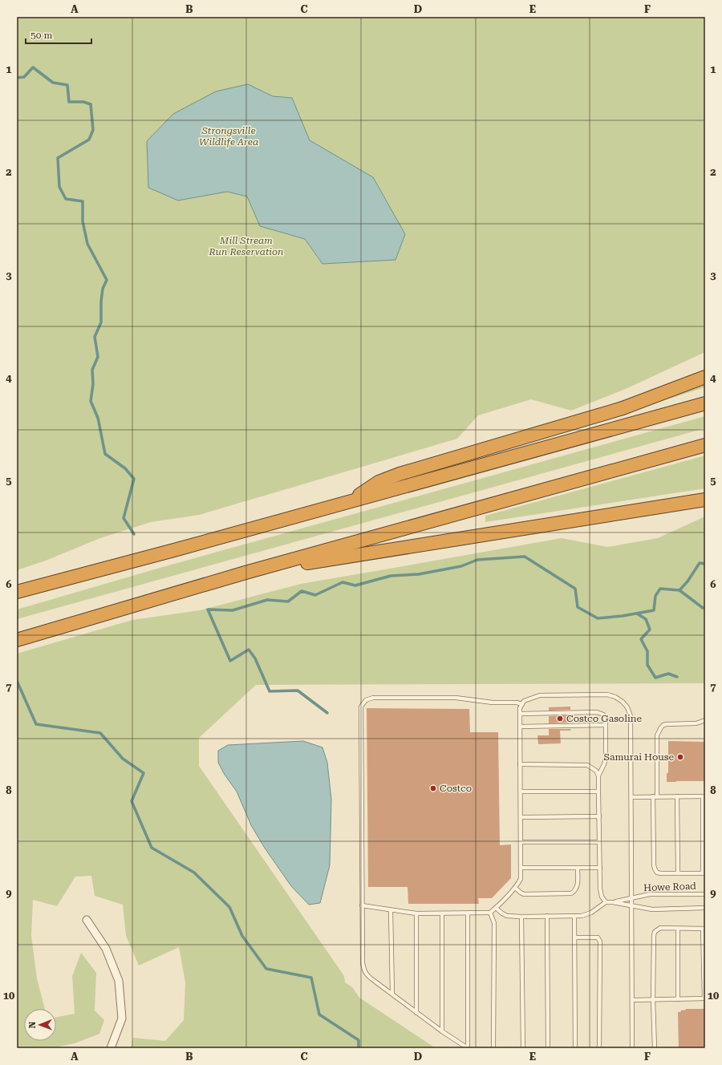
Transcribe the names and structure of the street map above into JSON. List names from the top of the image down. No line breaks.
{"streets":{"lane":["Howe Road"]},"parks":["Strongsville Wildlife Area","Mill Stream Run Reservation"],"places":["Costco Gasoline","Samurai House","Costco"],"scale_bar":"50 m","north":"left","grid":{"columns":["A","B","C","D","E","F"],"rows":["1","2","3","4","5","6","7","8","9","10"]}}
